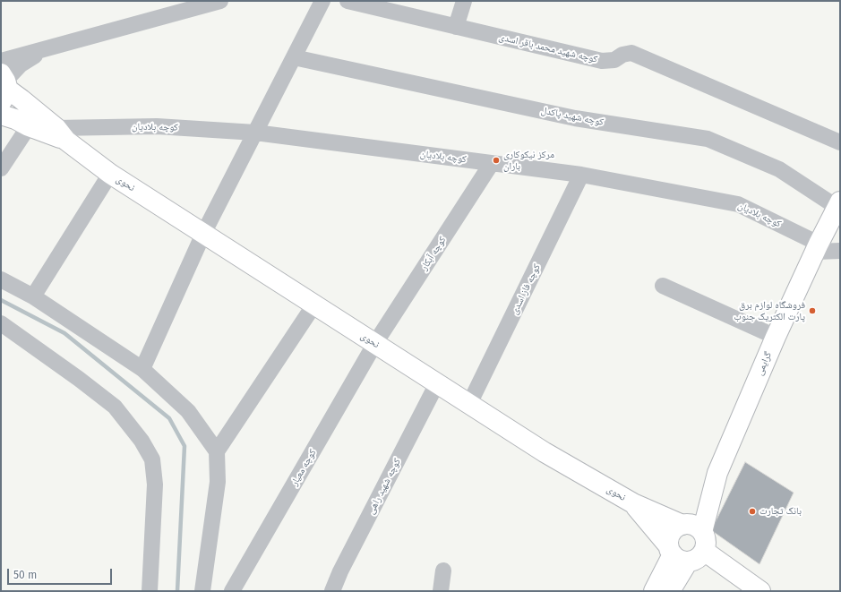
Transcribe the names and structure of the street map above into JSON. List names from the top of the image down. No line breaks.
{"streets":{"main road":["نحوی","گرایمی"],"street":["کوچه شهید محمد باقر اسدی","کوچه شهید پاکدل","کوچه بلادیان","کوچه آبکار","کوچه فاز اسدی","کوچه معیار","کوچه شهید راهی"]},"crossings":[["کوچه شهید پاکدل","گرایمی"],["کوچه بلادیان","نحوی"],["کوچه بلادیان","کوچه آبکار"],["کوچه بلادیان","کوچه فاز اسدی"],["کوچه بلادیان","گرایمی"],["نحوی","کوچه آبکار"],["نحوی","کوچه فاز اسدی"],["نحوی","گرایمی"],["نحوی","کوچه معیار"],["نحوی","کوچه شهید راهی"],["کوچه آبکار","کوچه معیار"]],"places":["مرکز نیکوکاری باران","فروشگاه لوازم برق پارت الکتریک جنوب","بانک تجارت"],"scale_bar":"50 m"}
